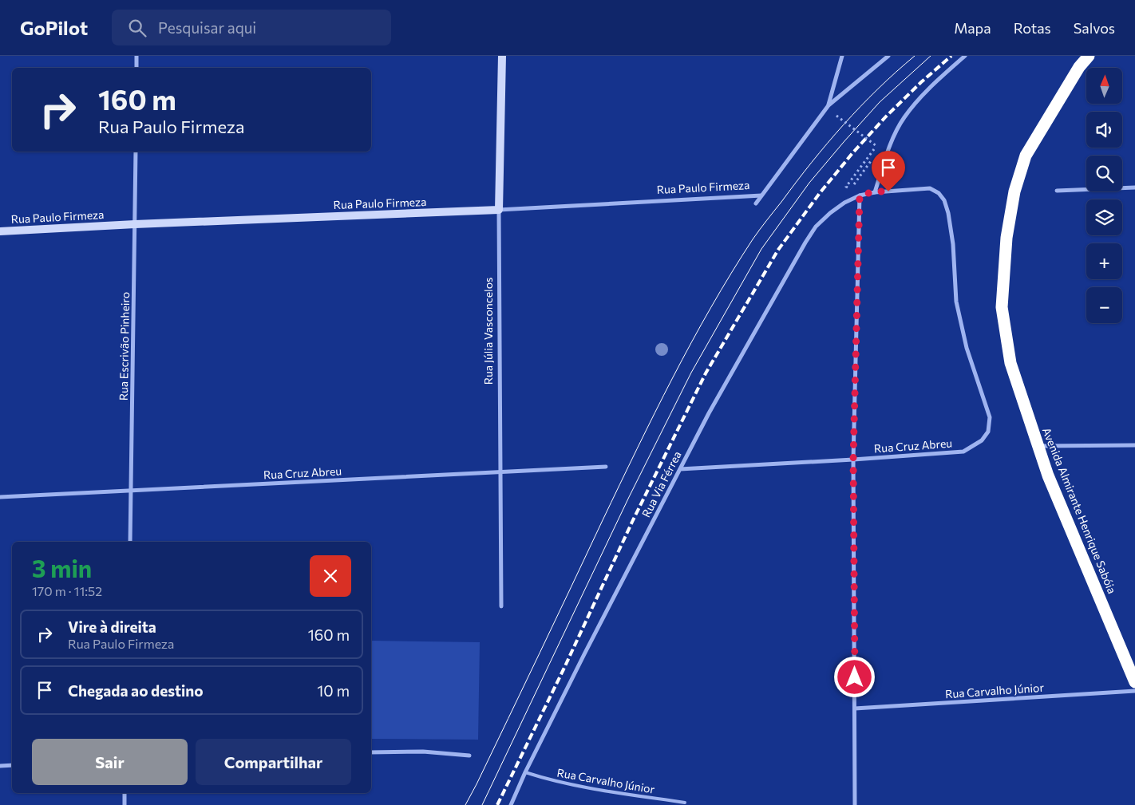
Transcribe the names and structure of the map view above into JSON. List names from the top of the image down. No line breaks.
{"streets":{"highway":["Avenida Almirante Henrique Sabóia"],"street":["Rua Paulo Firmeza","Rua Júlia Vasconcelos","Rua Escrivão Pinheiro","Rua Cruz Abreu","Rua Via Férrea","Rua Carvalho Júnior"]},"crossings":[["Rua Paulo Firmeza","Rua Júlia Vasconcelos"],["Rua Paulo Firmeza","Rua Escrivão Pinheiro"],["Rua Júlia Vasconcelos","Rua Cruz Abreu"],["Rua Escrivão Pinheiro","Rua Cruz Abreu"],["Rua Cruz Abreu","Rua Via Férrea"],["Rua Via Férrea","Rua Carvalho Júnior"]],"north":"top","page":{"header":"GoPilot","search":"Pesquisar aqui","nav":["Mapa","Rotas","Salvos"],"map_buttons":["+","−"],"turn":["160 m","Rua Paulo Firmeza"],"heading":["3 min","170 m · 11:52"],"list":[{"name":"Vire à direita","note":"Rua Paulo Firmeza","value":"160 m"},{"name":"Chegada ao destino","value":"10 m"}],"buttons":["Sair","Compartilhar"]}}
